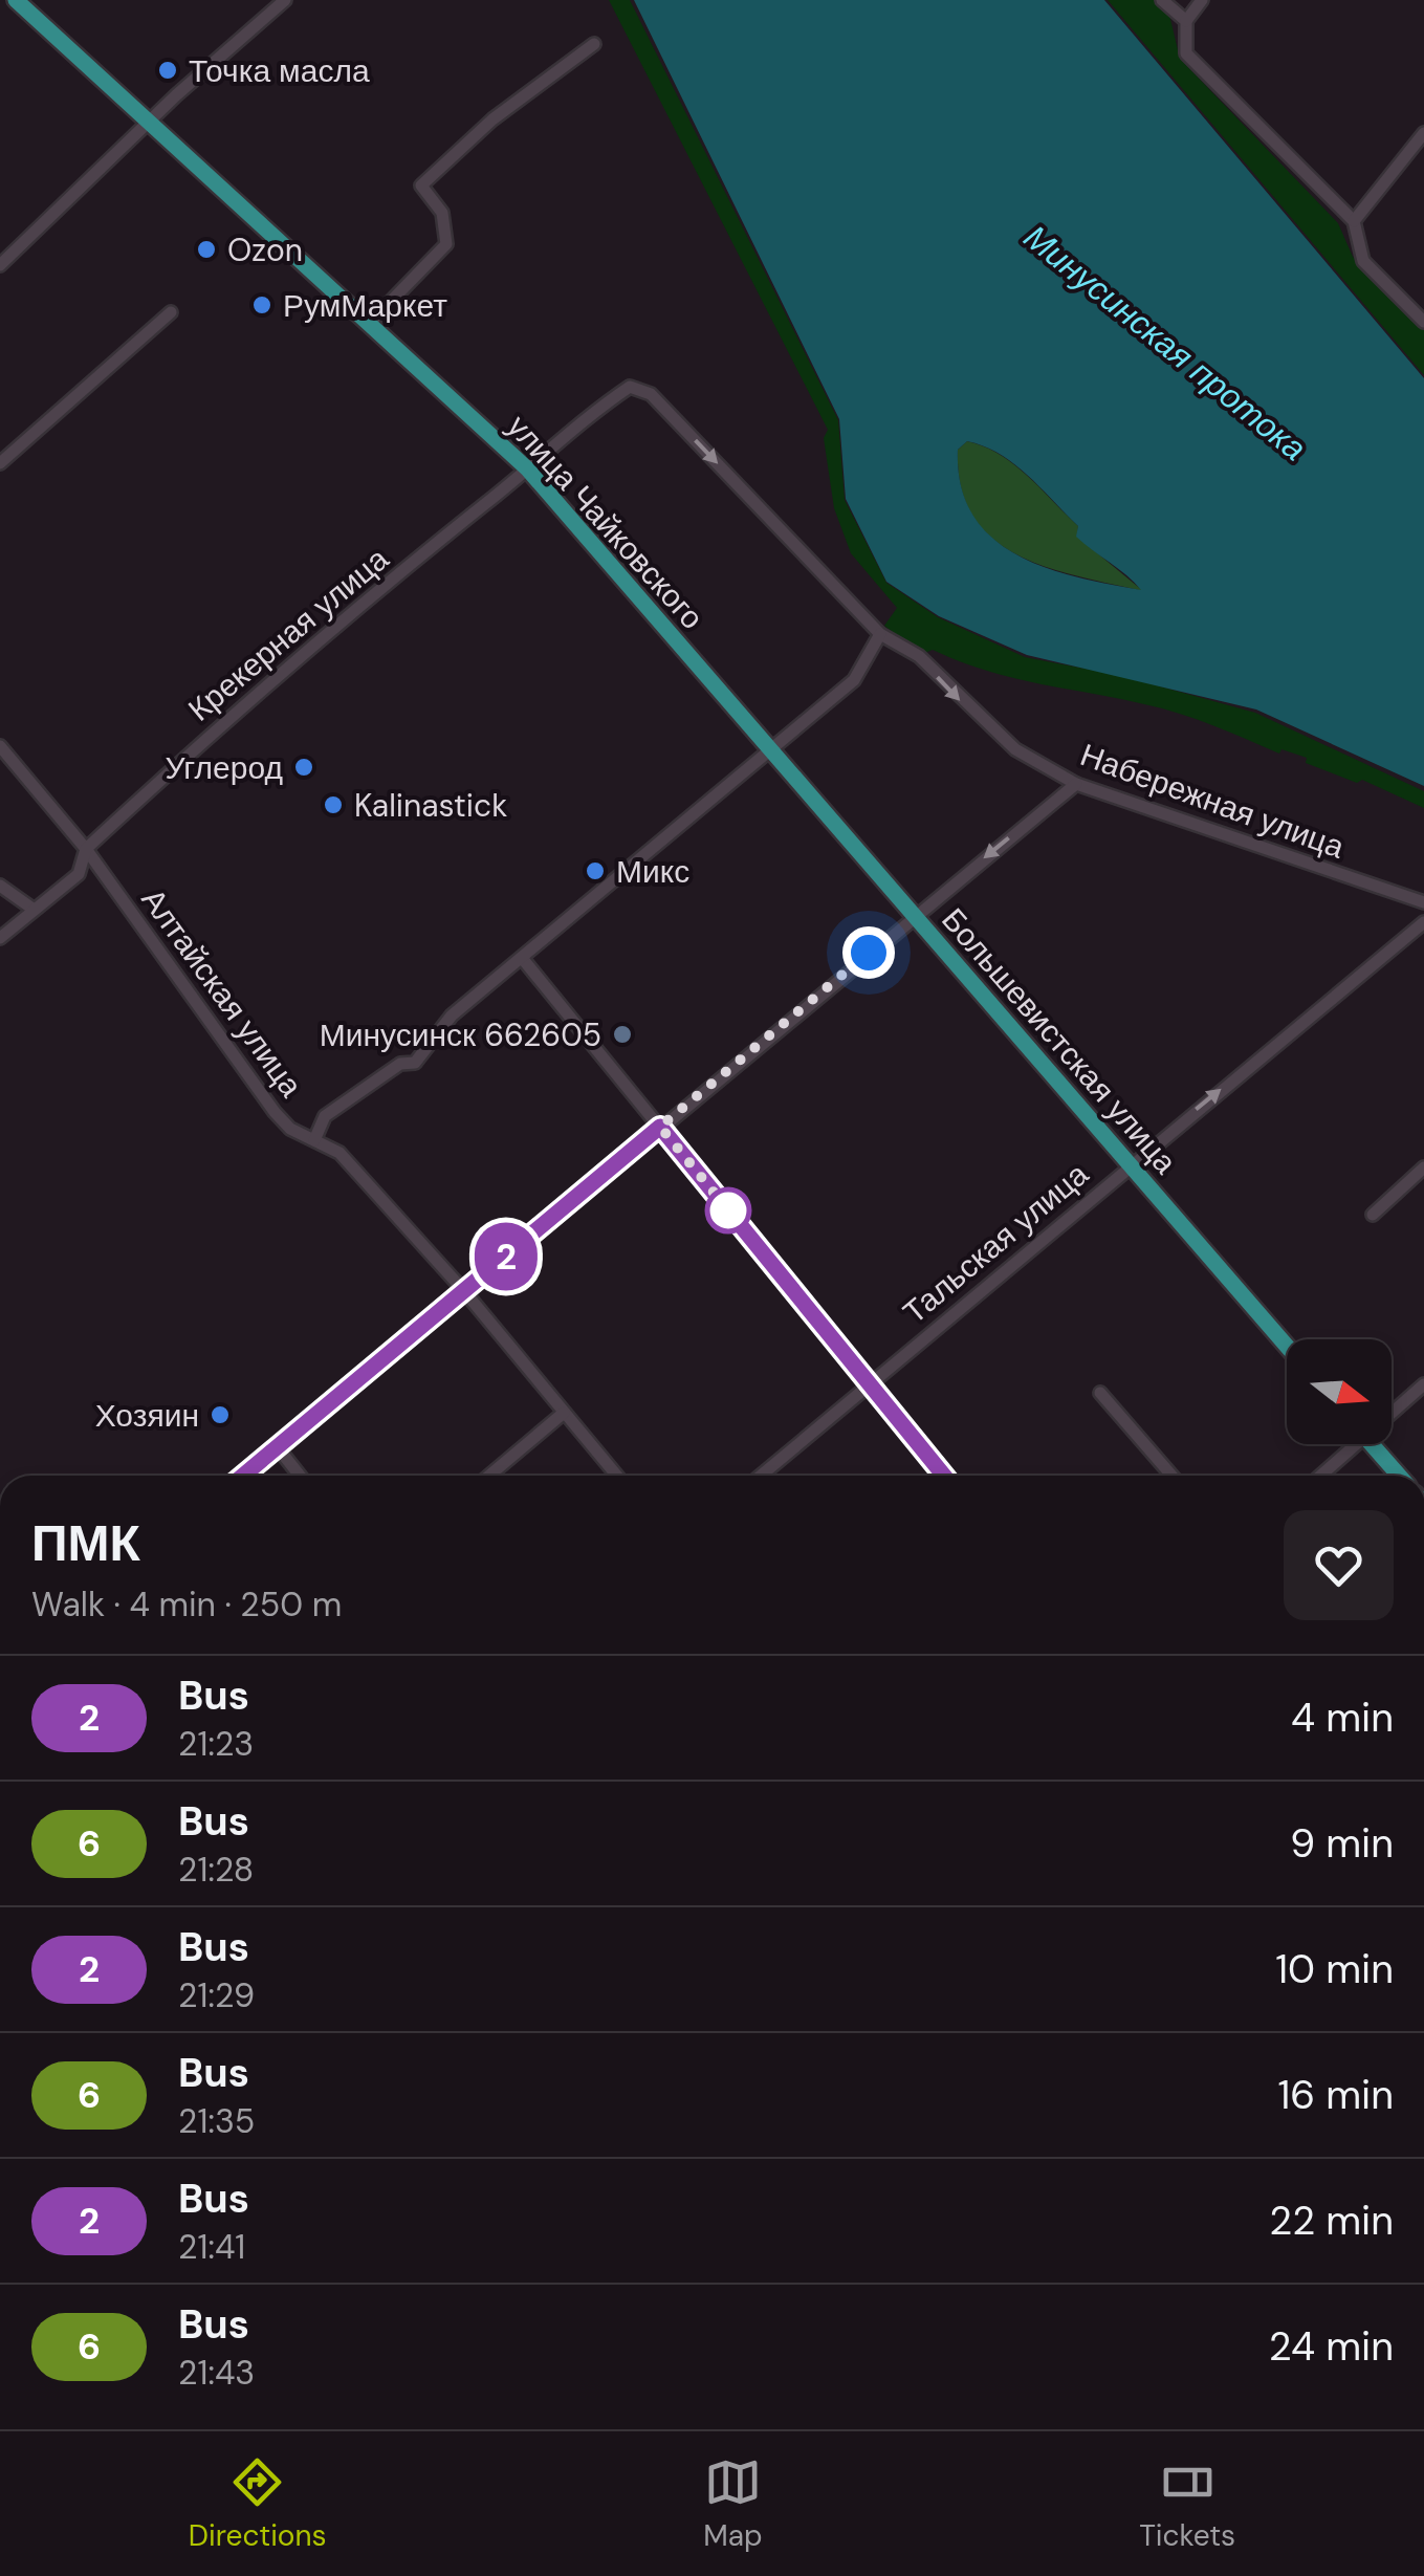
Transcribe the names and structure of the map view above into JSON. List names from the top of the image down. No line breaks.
{"streets":{"main road":["улица Чайковского","Большевистская улица"],"street":["Крекерная улица","Набережная улица","Алтайская улица","Тальская улица"]},"crossings":[["улица Чайковского","Крекерная улица"],["улица Чайковского","Большевистская улица"],["Крекерная улица","Набережная улица"],["Крекерная улица","Алтайская улица"],["Большевистская улица","Тальская улица"]],"one_way":["Набережная улица","Тальская улица"],"water":["Минусинская протока"],"places":["Точка масла","Ozon","РумМаркет","Углерод","Kalinastick","Микс","Минусинск 662605","Хозяин"],"lines":["bus line 2"],"north":"right","page":{"on_map":"2","heading":["ПМК","Walk · 4 min · 250 m"],"list":[{"mark":"2","name":"Bus","note":"21:23","value":"4 min"},{"mark":"6","name":"Bus","note":"21:28","value":"9 min"},{"mark":"2","name":"Bus","note":"21:29","value":"10 min"},{"mark":"6","name":"Bus","note":"21:35","value":"16 min"},{"mark":"2","name":"Bus","note":"21:41","value":"22 min"},{"mark":"6","name":"Bus","note":"21:43","value":"24 min"}],"tabs":["Directions","Map","Tickets"]}}
